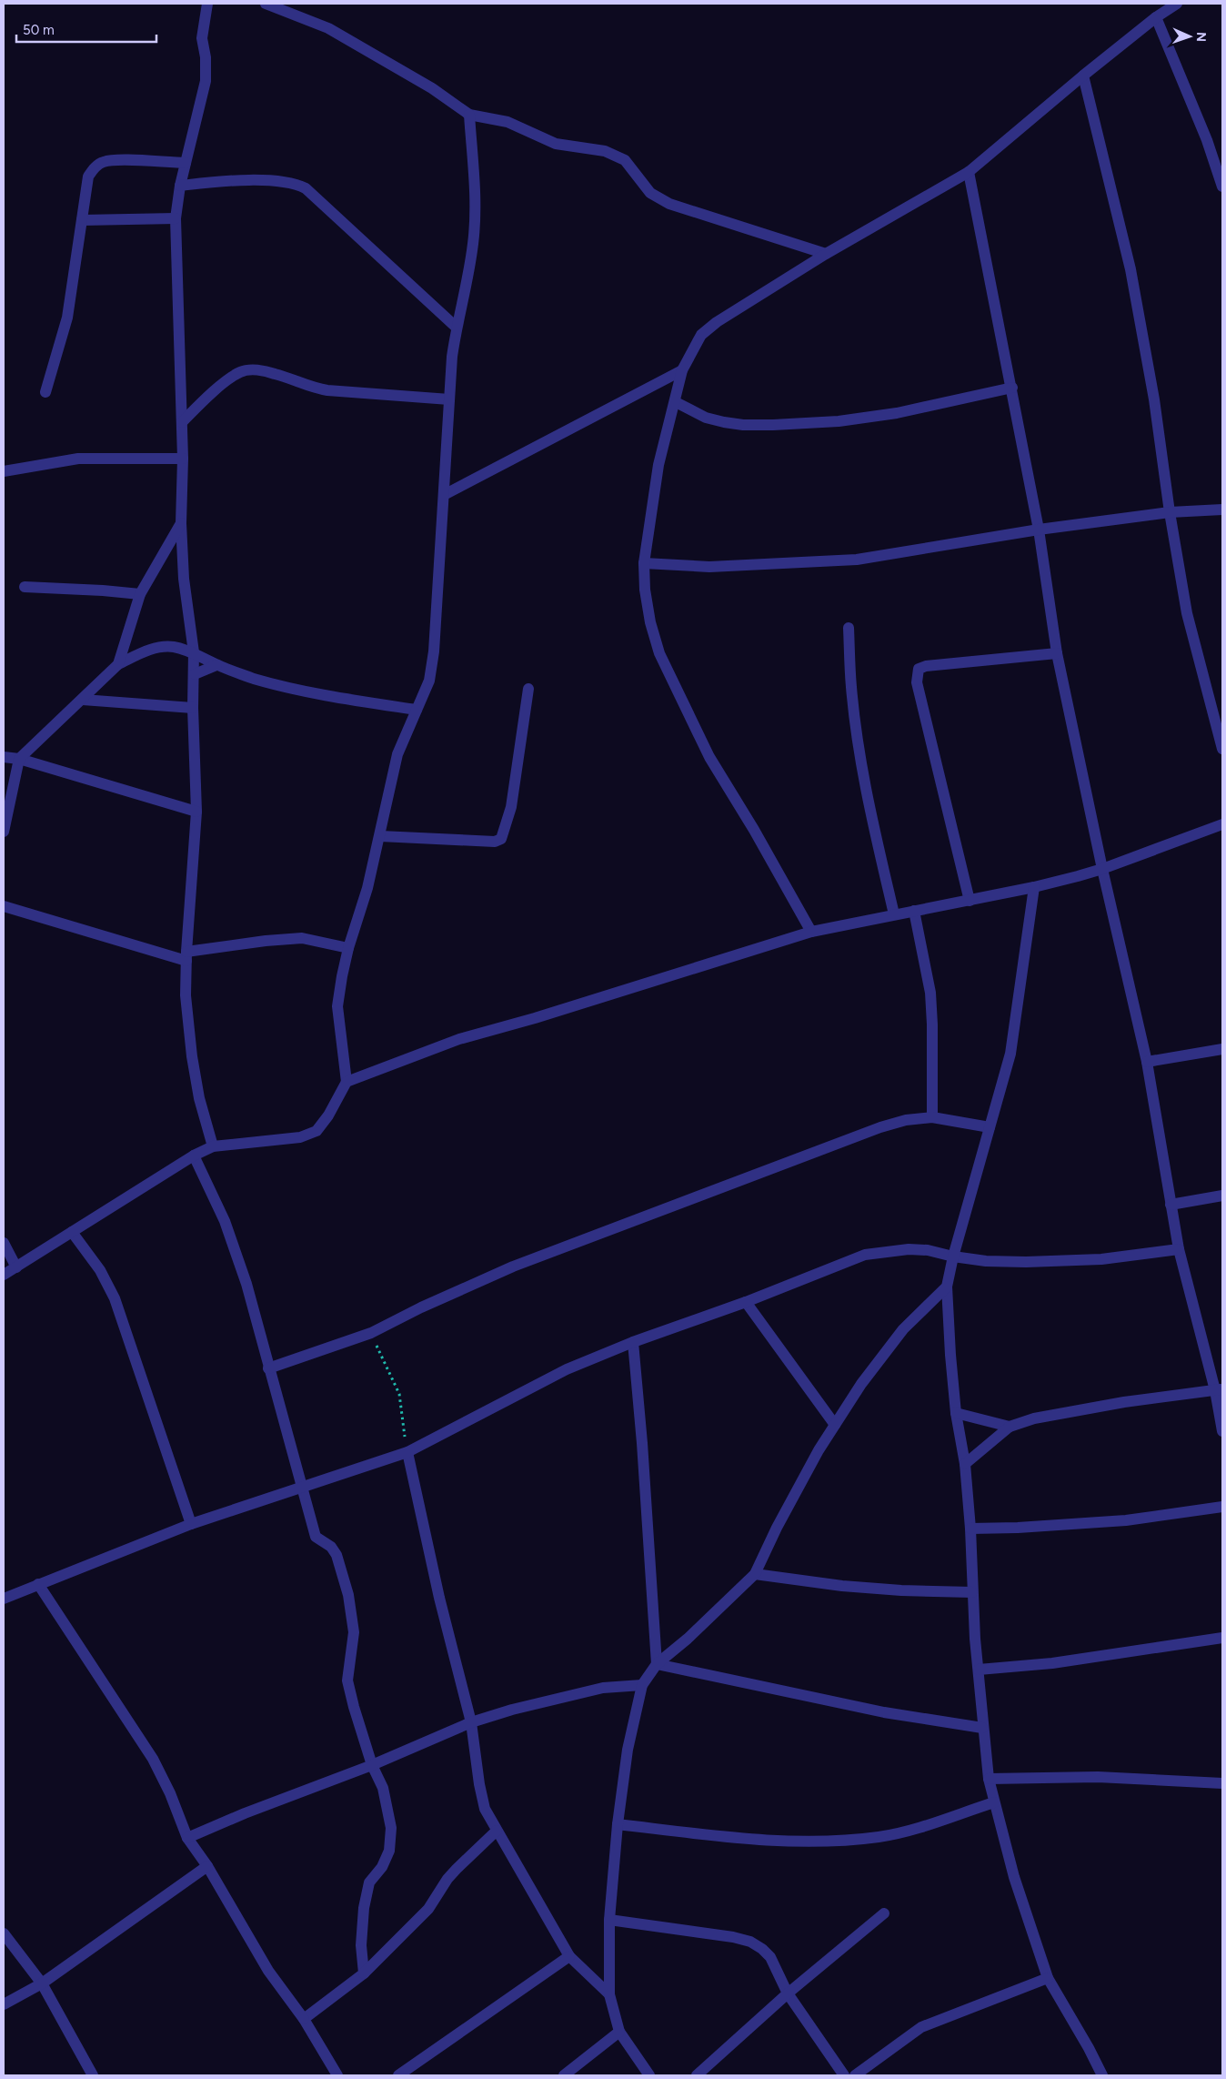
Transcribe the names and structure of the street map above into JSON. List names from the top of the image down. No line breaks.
{"scale_bar":"50 m","north":"right"}
